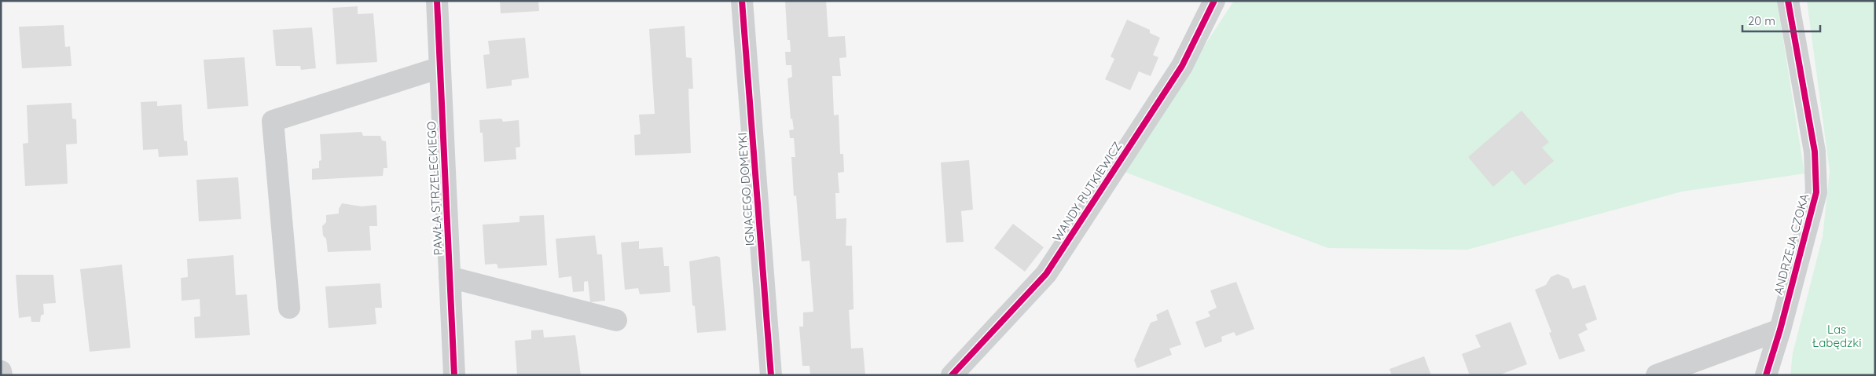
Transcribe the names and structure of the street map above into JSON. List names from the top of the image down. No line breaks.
{"streets":{"street":["PAWŁA STRZELECKIEGO","IGNACEGO DOMEYKI","WANDY RUTKIEWICZ","ANDRZEJA CZOKA"]},"parks":["Las Łabędzki"],"scale_bar":"20 m"}
